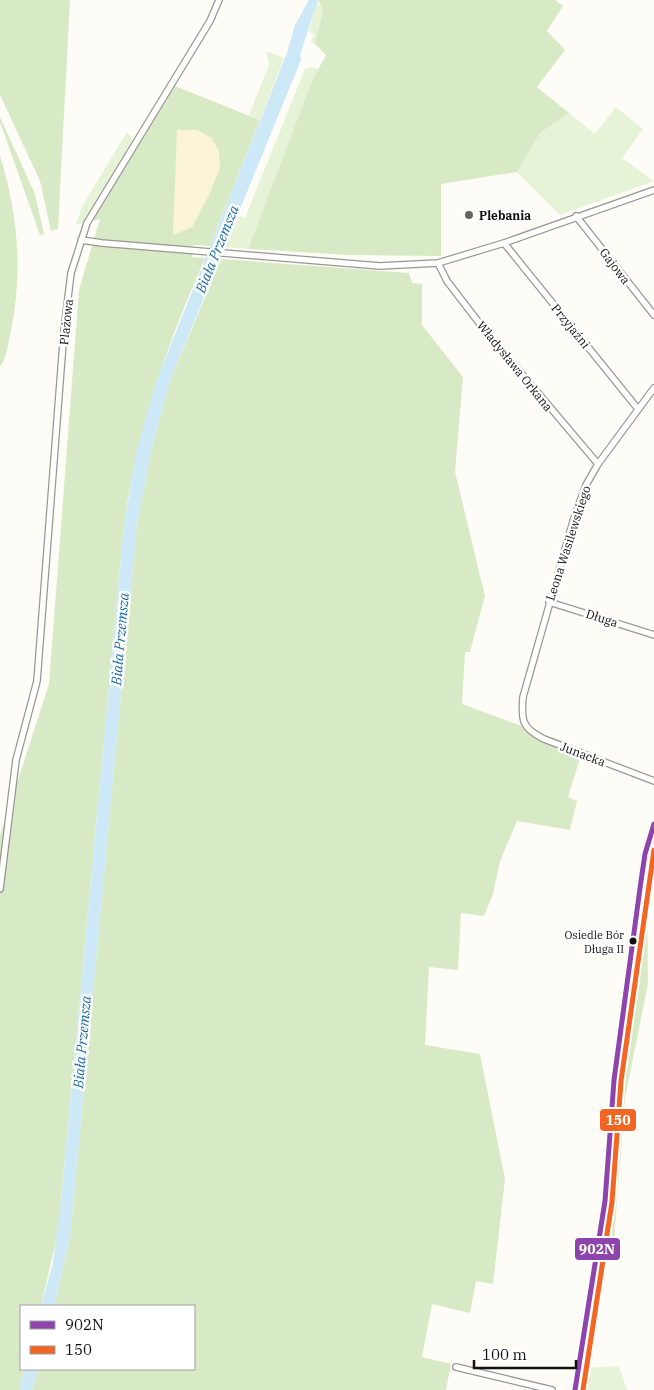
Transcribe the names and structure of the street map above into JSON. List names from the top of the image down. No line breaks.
{"streets":{"street":["Gajowa","Plażowa","Przyjaźni","Władysława Orkana","Leona Wasilewskiego","Długa","Junacka"]},"crossings":[["Przyjaźni","Leona Wasilewskiego"],["Władysława Orkana","Leona Wasilewskiego"],["Leona Wasilewskiego","Długa"],["Leona Wasilewskiego","Junacka"]],"water":["Biała Przemsza"],"places":["Plebania","Osiedle Bór Długa II"],"lines":["transit line 902N","transit line 150"],"legend":["902N","150"],"scale_bar":"100 m"}
